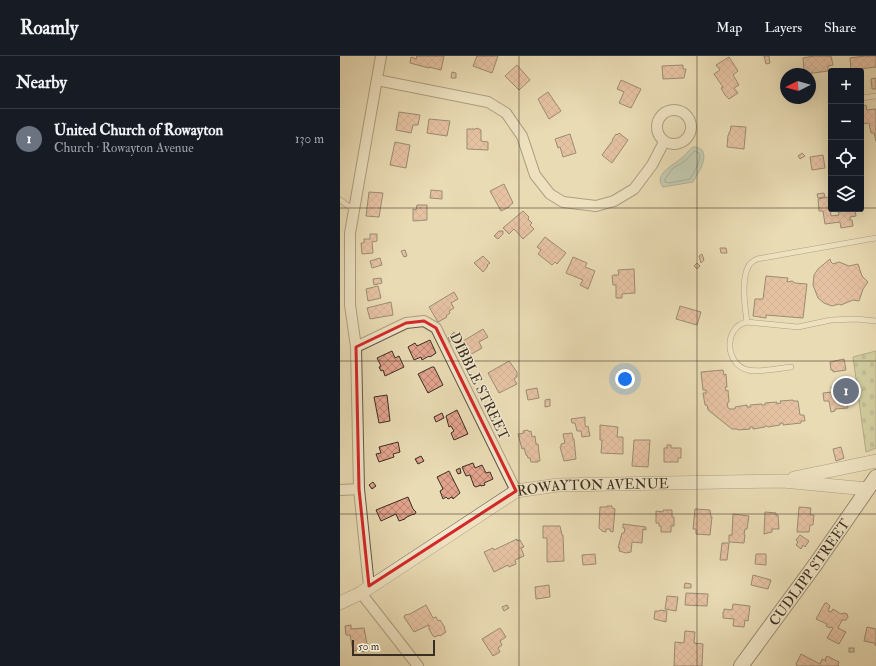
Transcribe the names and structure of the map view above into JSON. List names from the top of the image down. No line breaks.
{"streets":{"main road":["CUDLIPP STREET"],"street":["DIBBLE STREET","ROWAYTON AVENUE"]},"crossings":[["DIBBLE STREET","ROWAYTON AVENUE"],["ROWAYTON AVENUE","CUDLIPP STREET"]],"scale_bar":"50 m","north":"left","page":{"header":"Roamly","nav":["Map","Layers","Share"],"heading":"Nearby","map_buttons":["+","−"],"list":[{"mark":"1","name":"United Church of Rowayton","note":"Church · Rowayton Avenue","value":"130 m"}],"pins":"1","scale":"50 m"}}
